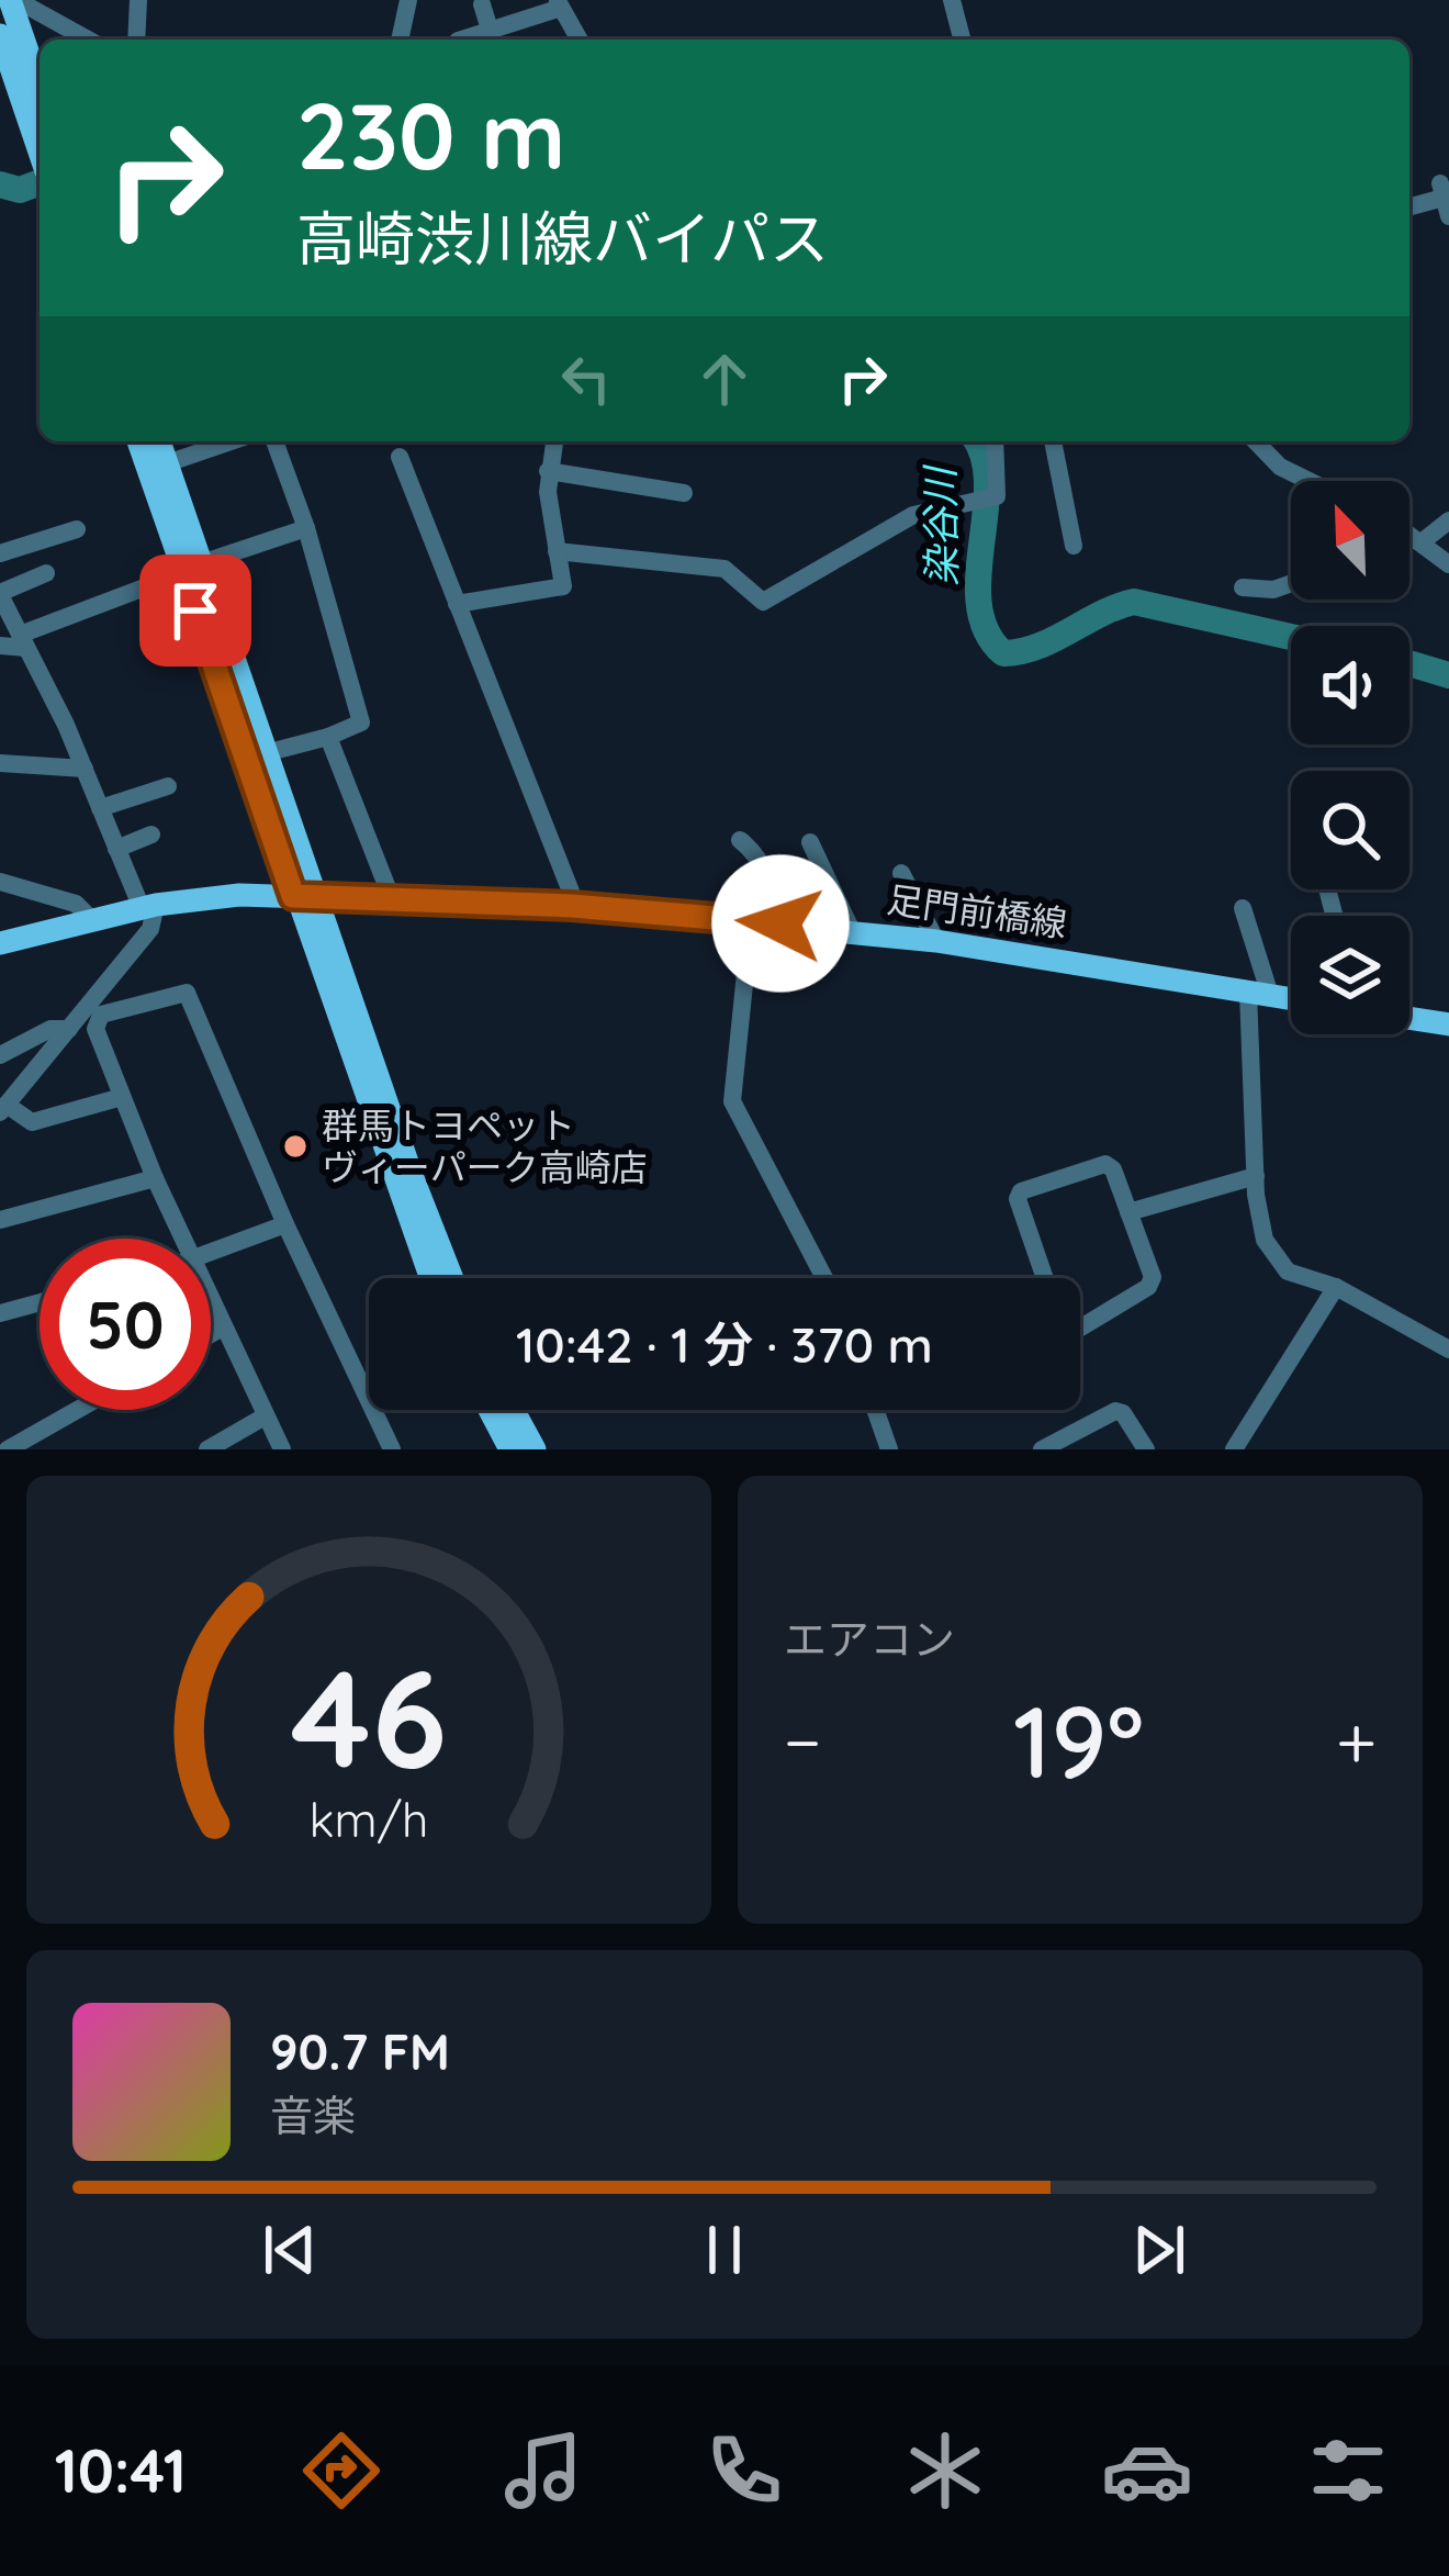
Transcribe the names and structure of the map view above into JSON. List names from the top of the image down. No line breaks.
{"streets":{"main road":["足門前橋線"]},"water":["染谷川"],"places":["群馬トヨペット ヴィーパーク高崎店"],"north":"top left","page":{"turn":["230 m","高崎渋川線バイパス"],"limit":"50","trip":"10:42 · 1 分 · 370 m","tile":"エアコン","heat":["−","19°","+"],"song":["90.7 FM","音楽"],"tabs":"10:41","gauge":["46","km/h"]}}
